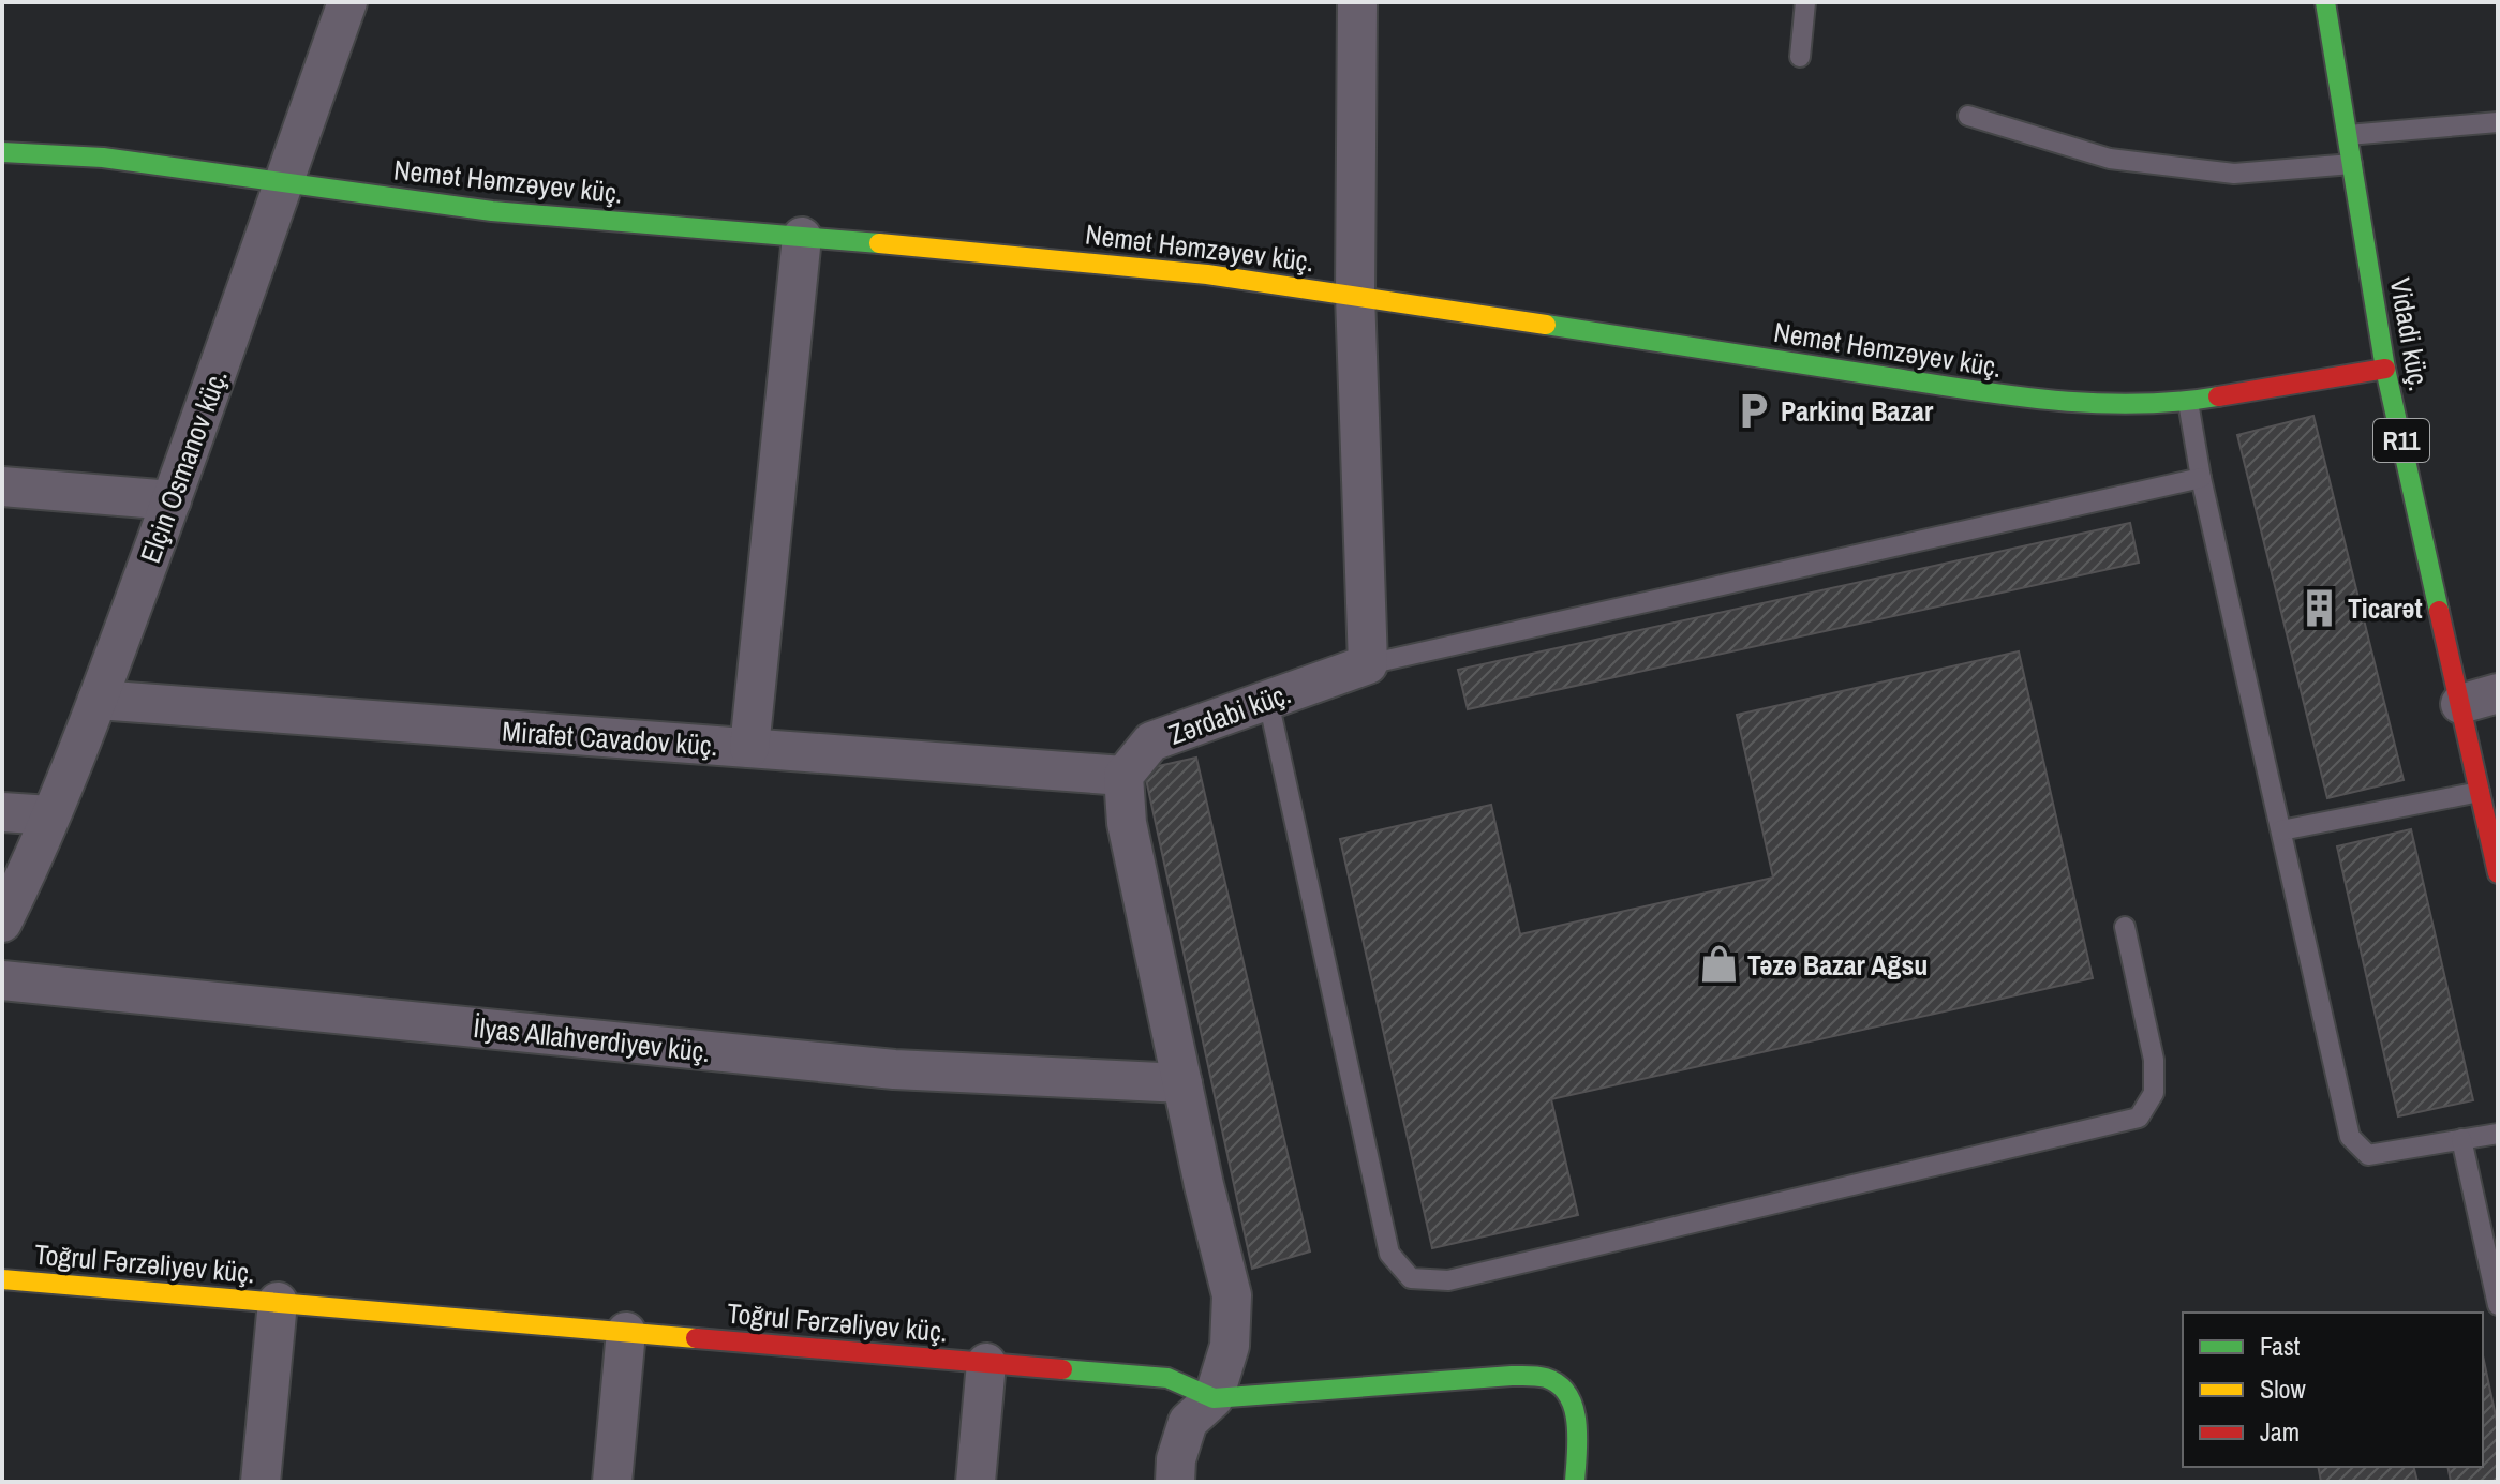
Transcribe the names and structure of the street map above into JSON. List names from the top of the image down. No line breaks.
{"streets":{"street":["Nemət Həmzəyev küç.","Vidadi küç.","R11","Elçin Osmanov küç.","Zərdabi küç.","Mirafət Cavadov küç.","İlyas Allahverdiyev küç.","Toğrul Fərzəliyev küç."]},"crossings":[["Nemət Həmzəyev küç.","Vidadi küç."],["Nemət Həmzəyev küç.","Elçin Osmanov küç."],["Elçin Osmanov küç.","Mirafət Cavadov küç."],["Zərdabi küç.","Mirafət Cavadov küç."]],"places":{"parking":["Parkinq Bazar"],"building":["Ticarət"],"shop":["Təzə Bazar Ağsu"]},"legend":["Fast","Slow","Jam"]}
